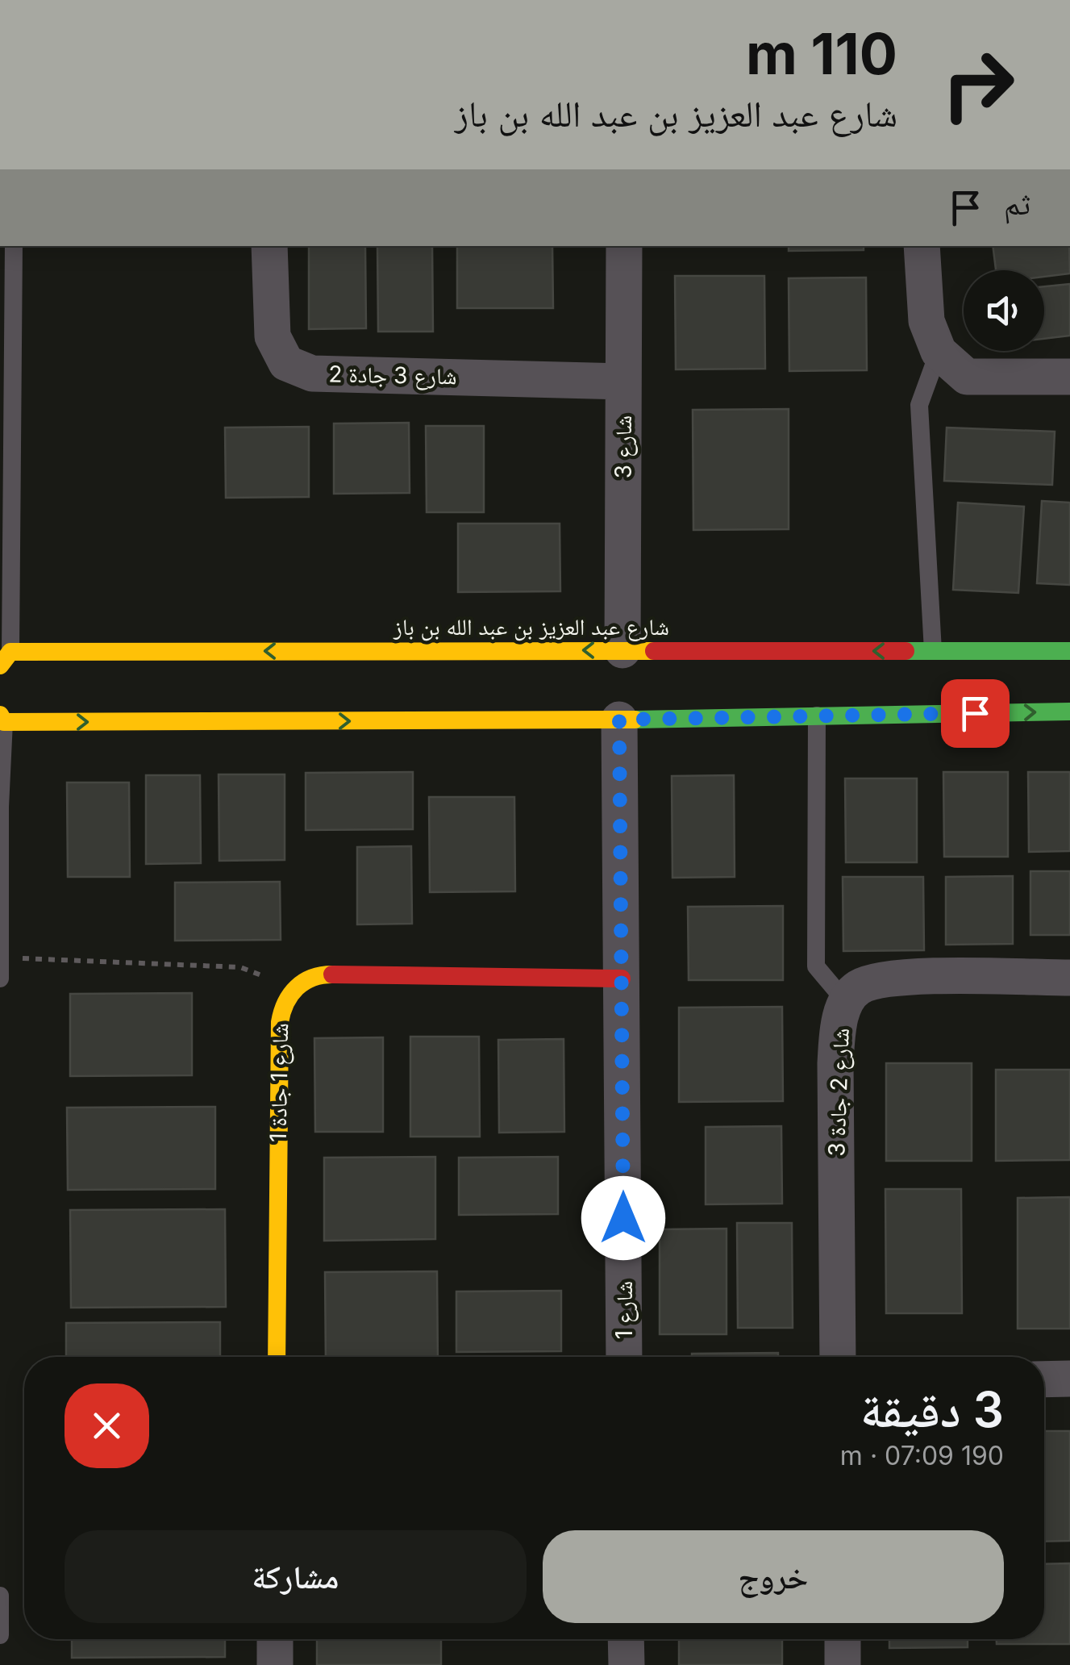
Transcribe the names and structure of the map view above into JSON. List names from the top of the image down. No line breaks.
{"streets":{"street":["شارع 3 جادة 2","شارع 3","شارع عبد العزيز بن عبد الله بن باز","شارع 1 جادة 1","شارع 2 جادة 3","شارع 1"]},"crossings":[["شارع 3 جادة 2","شارع 3"],["شارع 3","شارع عبد العزيز بن عبد الله بن باز"],["شارع 1 جادة 1","شارع 1"]],"page":{"turn":["110 m","شارع عبد العزيز بن عبد الله بن باز"],"then":"ثم","heading":["3 دقيقة","190 m · 07:09"],"buttons":["خروج","مشاركة"]}}
